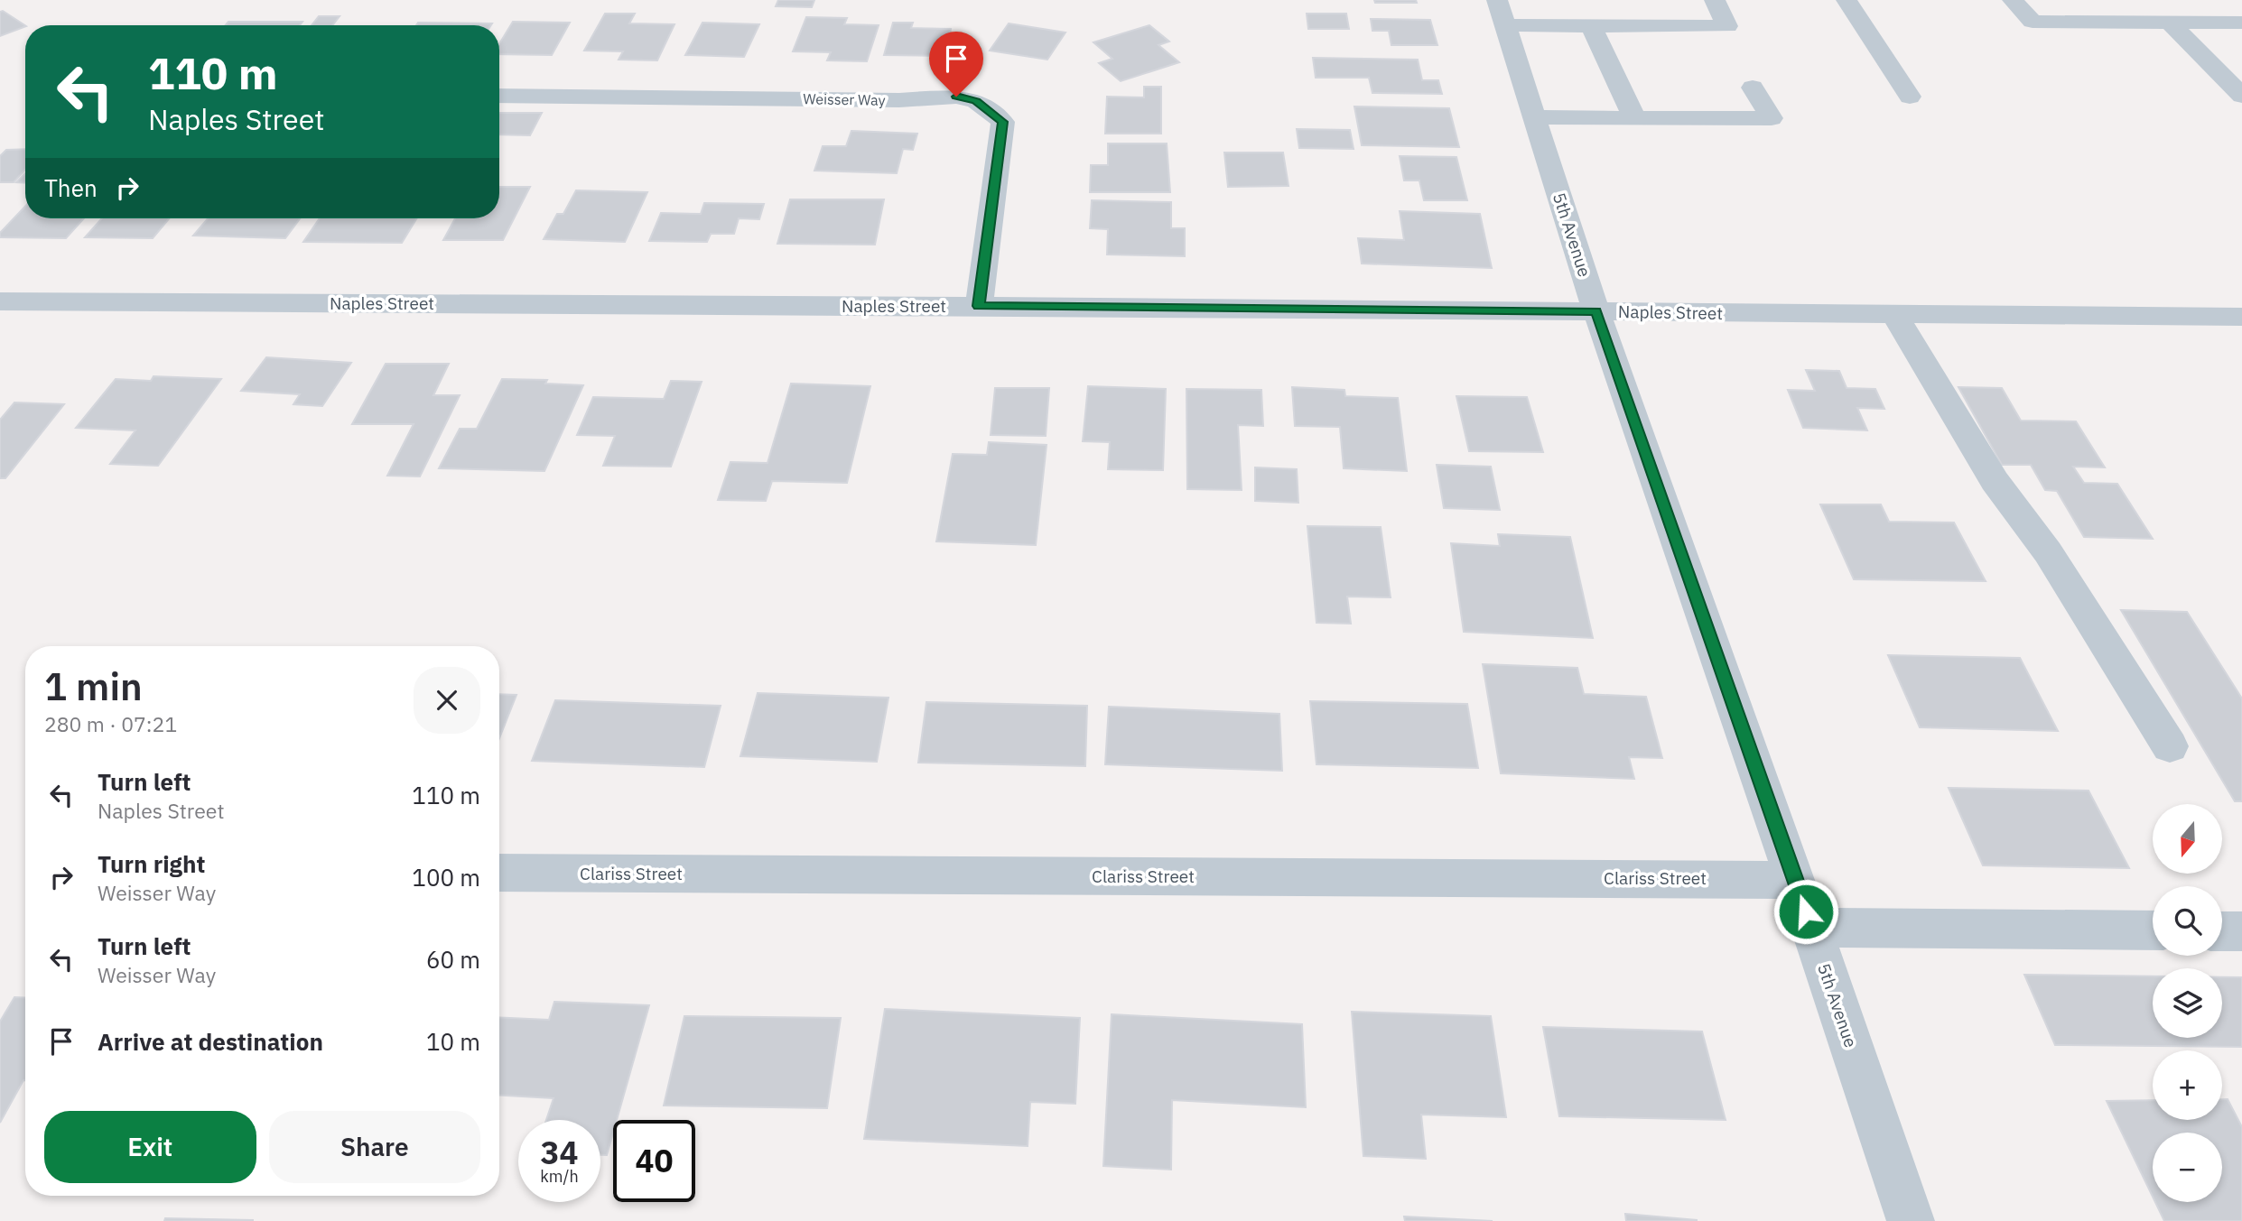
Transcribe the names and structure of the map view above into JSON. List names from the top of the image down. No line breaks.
{"streets":{"street":["Weisser Way","5th Avenue","Naples Street","Clariss Street"]},"crossings":[["Weisser Way","Naples Street"],["5th Avenue","Naples Street"],["5th Avenue","Clariss Street"]],"north":"bottom","page":{"turn":["110 m","Naples Street"],"then":"Then","heading":["1 min","280 m · 07:21"],"list":[{"name":"Turn left","note":"Naples Street","value":"110 m"},{"name":"Turn right","note":"Weisser Way","value":"100 m"},{"name":"Turn left","note":"Weisser Way","value":"60 m"},{"name":"Arrive at destination","value":"10 m"}],"map_buttons":["+","−"],"buttons":["Exit","Share"],"speed":"34 km/h","limit":"40"}}
